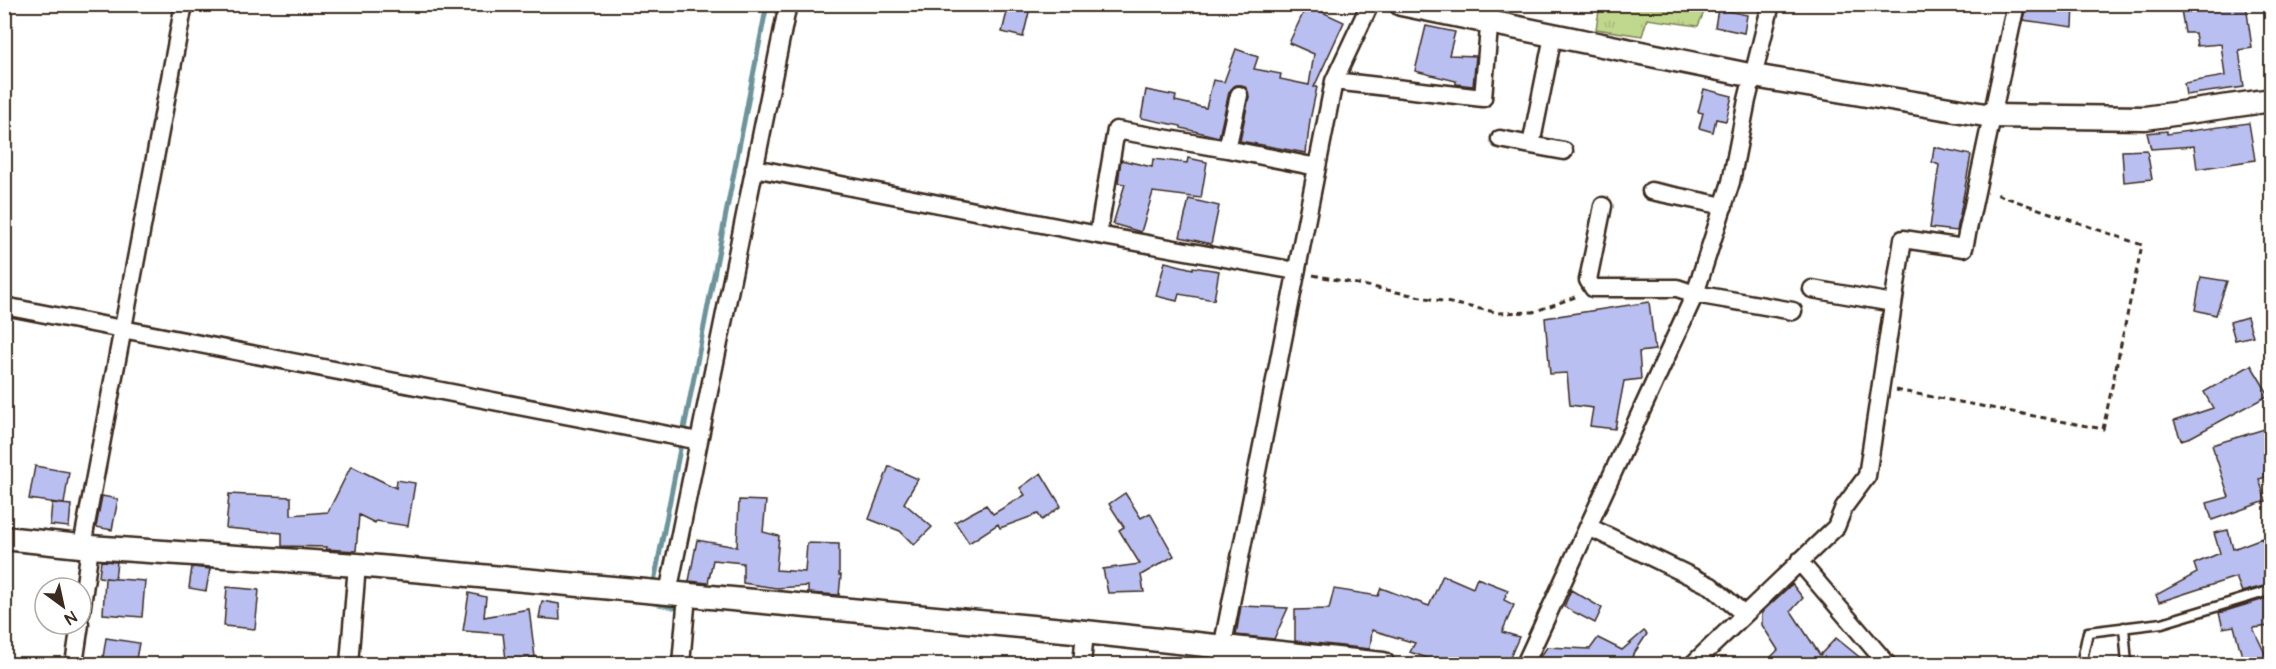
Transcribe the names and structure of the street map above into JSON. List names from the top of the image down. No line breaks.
{"north":"bottom right"}
